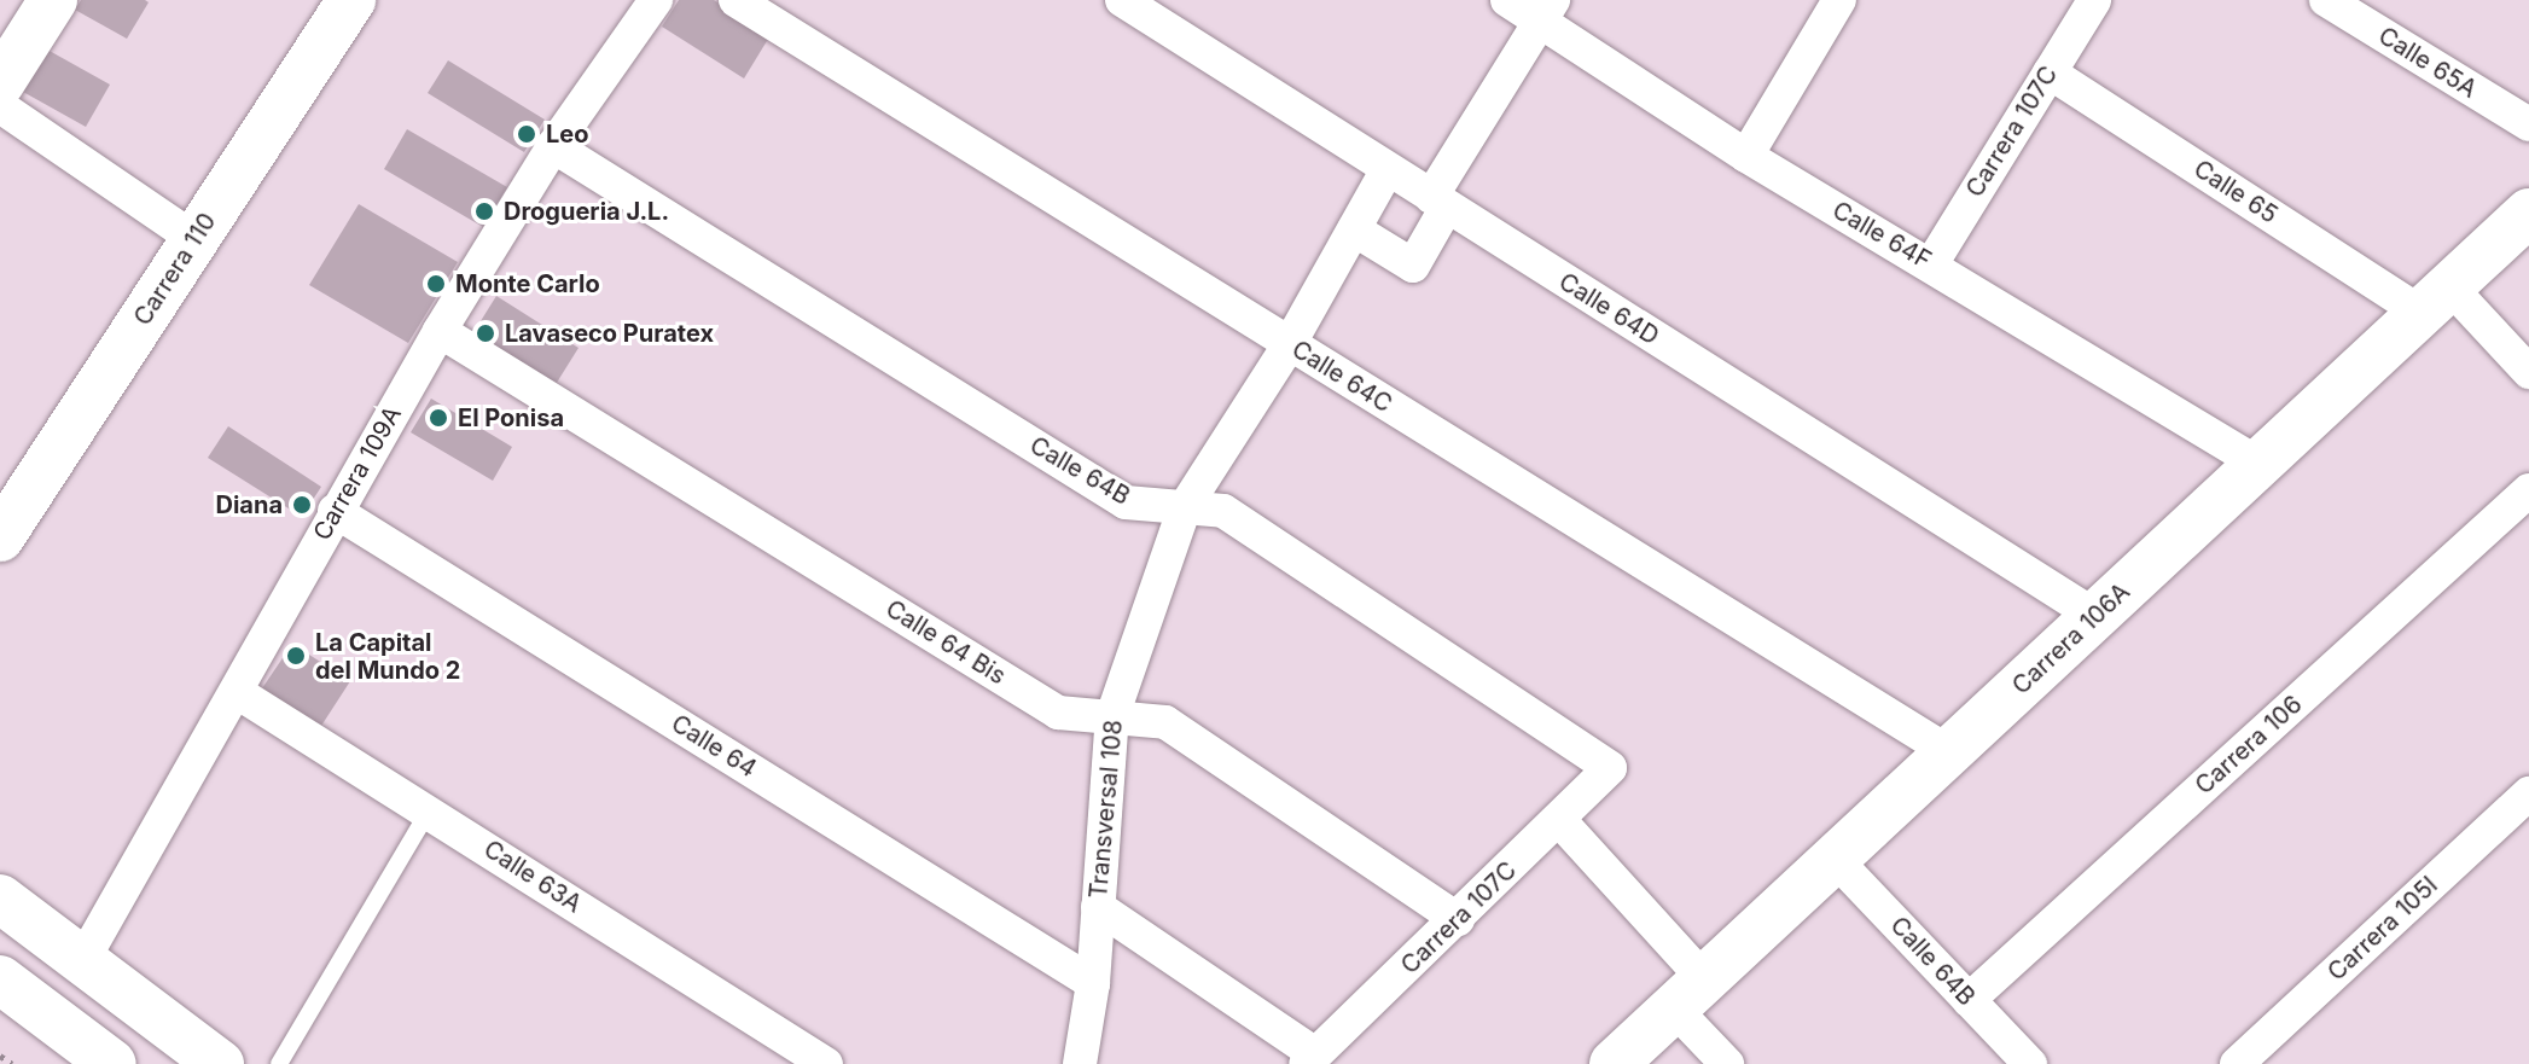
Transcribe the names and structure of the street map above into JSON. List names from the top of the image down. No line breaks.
{"streets":{"street":["Calle 65A","Carrera 107C","Calle 65","Calle 64F","Carrera 110","Calle 64D","Calle 64C","Calle 64B","Carrera 109A","Carrera 106A","Calle 64 Bis","Carrera 106","Calle 64","Transversal 108","Calle 63A","Carrera 105I"]},"crossings":[["Carrera 107C","Calle 65"],["Carrera 107C","Calle 64F"],["Carrera 107C","Calle 64B"],["Carrera 107C","Calle 64 Bis"],["Calle 65","Carrera 106A"],["Calle 64F","Carrera 106A"],["Calle 64D","Carrera 106A"],["Calle 64D","Transversal 108"],["Calle 64C","Carrera 106A"],["Calle 64C","Transversal 108"],["Calle 64B","Carrera 109A"],["Calle 64B","Carrera 106A"],["Calle 64B","Carrera 106"],["Calle 64B","Transversal 108"],["Carrera 109A","Calle 64 Bis"],["Carrera 109A","Calle 64"],["Carrera 109A","Calle 63A"],["Calle 64 Bis","Transversal 108"],["Calle 64","Transversal 108"]],"places":["Leo","Drogueria J.L.","Monte Carlo","Lavaseco Puratex","El Ponisa","Diana","La Capital del Mundo 2"]}
